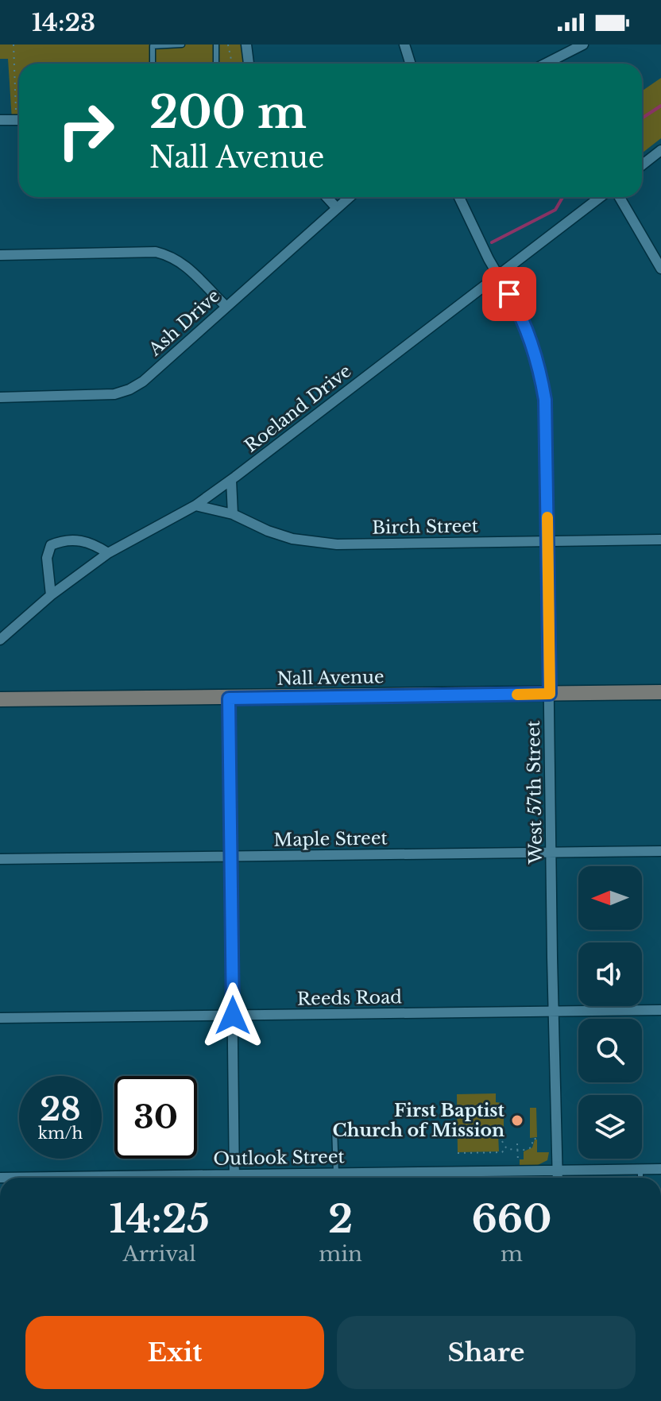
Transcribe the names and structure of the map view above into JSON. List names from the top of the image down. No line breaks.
{"streets":{"street":["Ash Drive","Roeland Drive","Birch Street","Nall Avenue","West 57th Street","Maple Street","Reeds Road","Outlook Street"]},"crossings":[["Roeland Drive","Birch Street"],["Roeland Drive","West 57th Street"],["Birch Street","West 57th Street"],["Nall Avenue","West 57th Street"],["West 57th Street","Maple Street"],["West 57th Street","Reeds Road"],["West 57th Street","Outlook Street"]],"places":["First Baptist Church of Mission"],"north":"left","page":{"status":"14:23","turn":["200 m","Nall Avenue"],"speed":"28 km/h","limit":"30","eta":["14:25","Arrival","2","min","660","m"],"buttons":["Exit","Share"]}}
